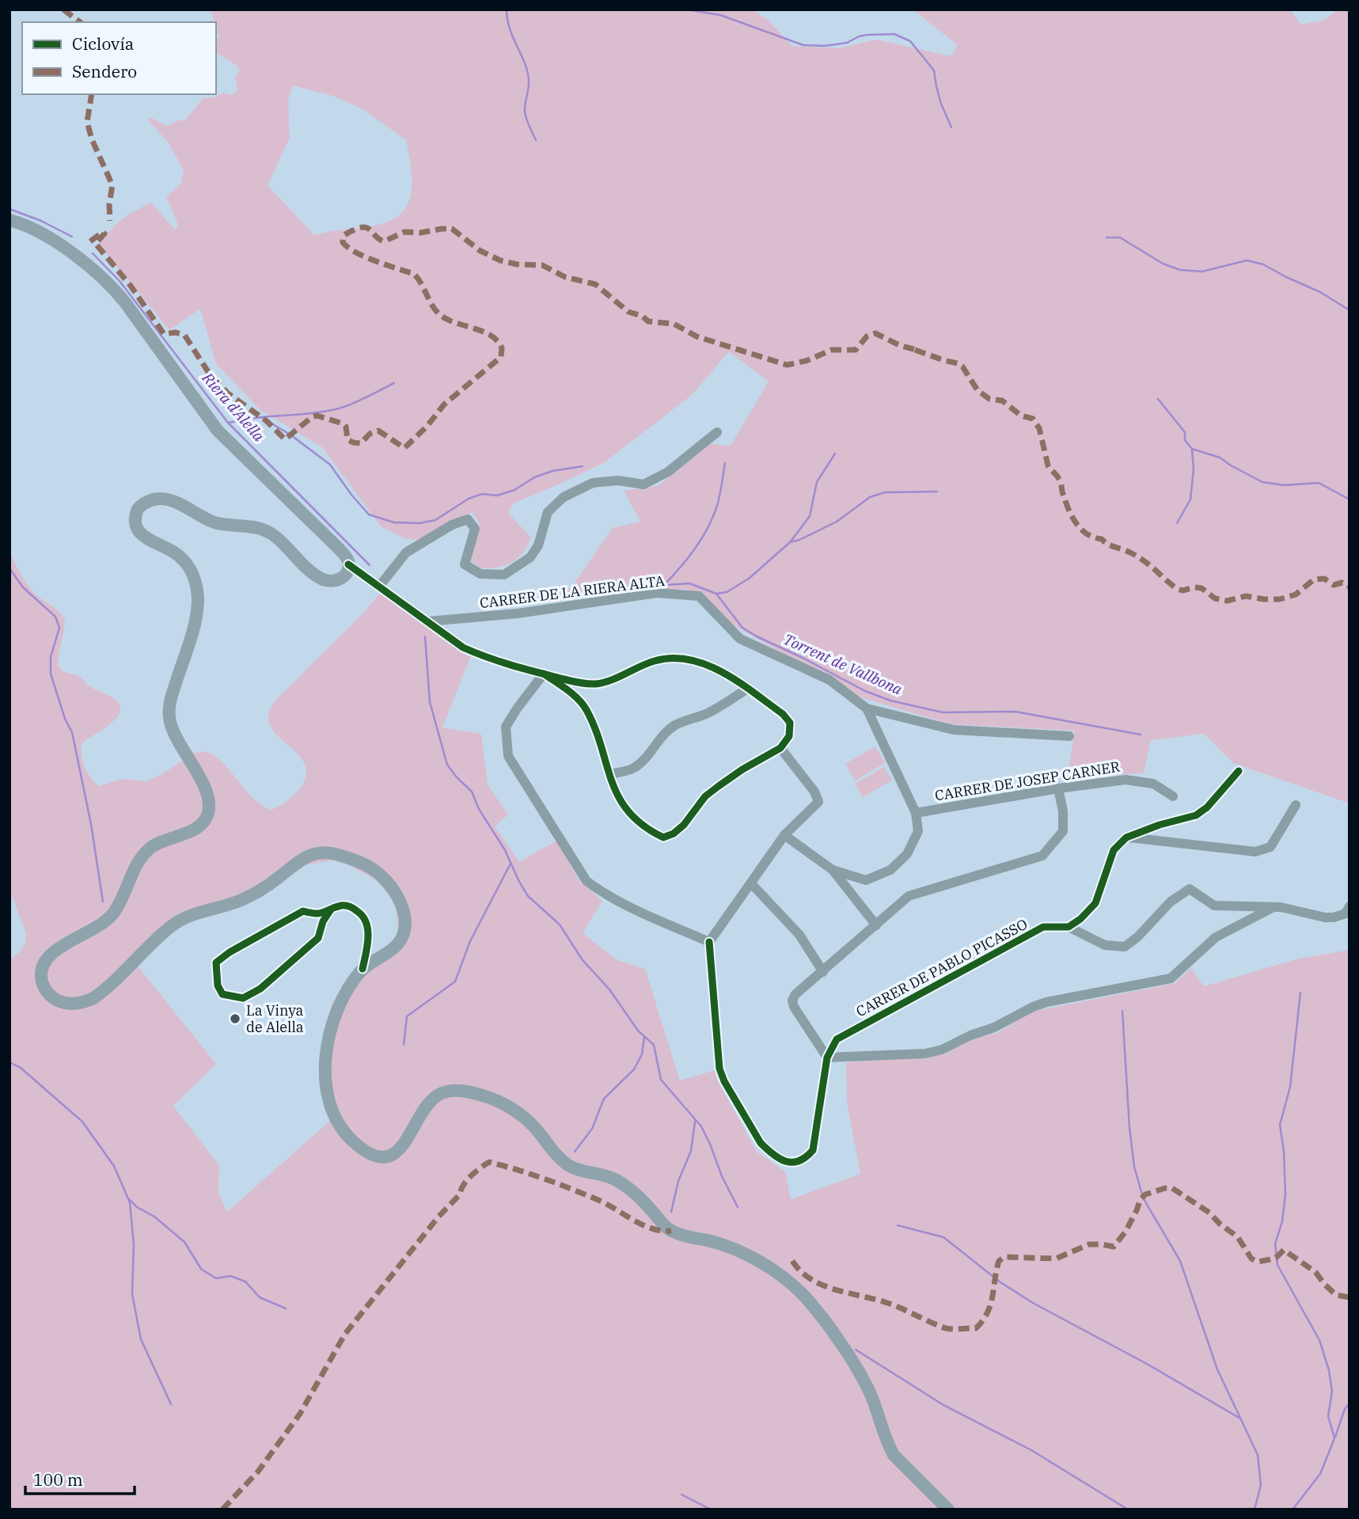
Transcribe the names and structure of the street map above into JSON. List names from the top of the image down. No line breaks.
{"streets":{"street":["CARRER DE LA RIERA ALTA","CARRER DE JOSEP CARNER","CARRER DE PABLO PICASSO"]},"crossings":[["CARRER DE LA RIERA ALTA","CARRER DE JOSEP CARNER"]],"water":["Riera d'Alella","Torrent de Vallbona"],"places":["La Vinya de Alella"],"legend":["Ciclovía","Sendero"],"scale_bar":"100 m"}
